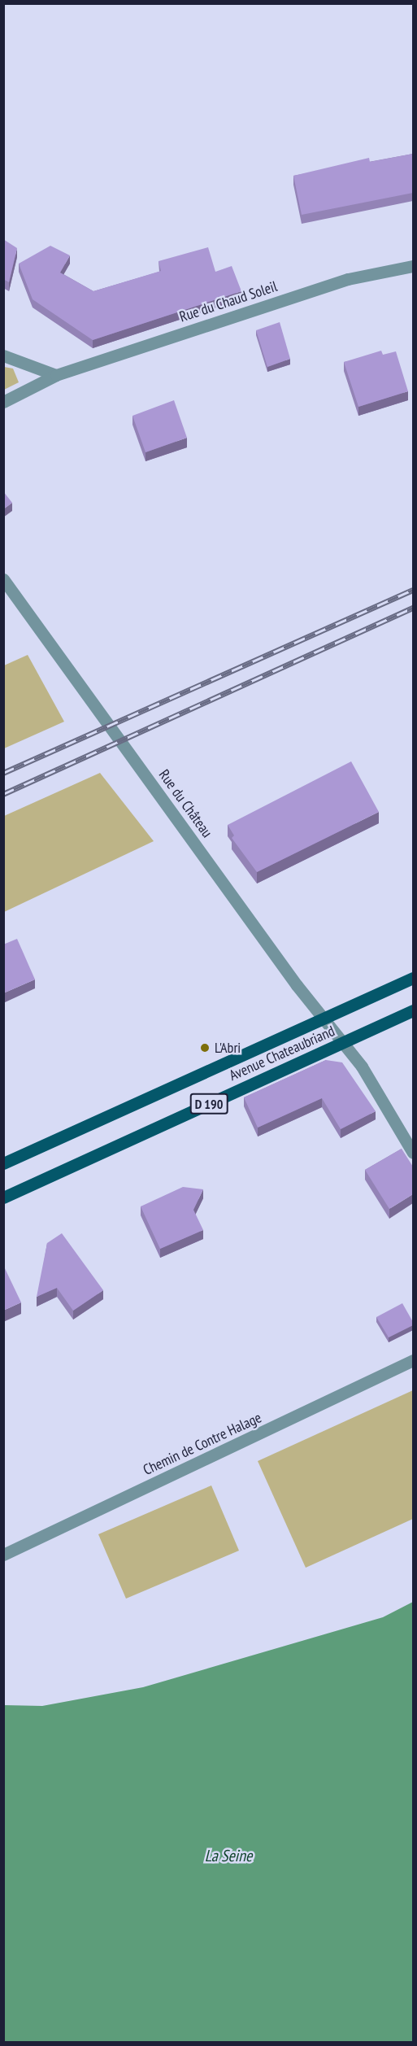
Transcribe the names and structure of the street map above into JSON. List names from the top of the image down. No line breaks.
{"streets":{"main road":["Avenue Chateaubriand","D 190"],"street":["Rue du Chaud Soleil","Rue du Château","Chemin de Contre Halage"]},"crossings":[["Rue du Château","Avenue Chateaubriand"]],"water":["La Seine"],"places":["L'Abri"]}
